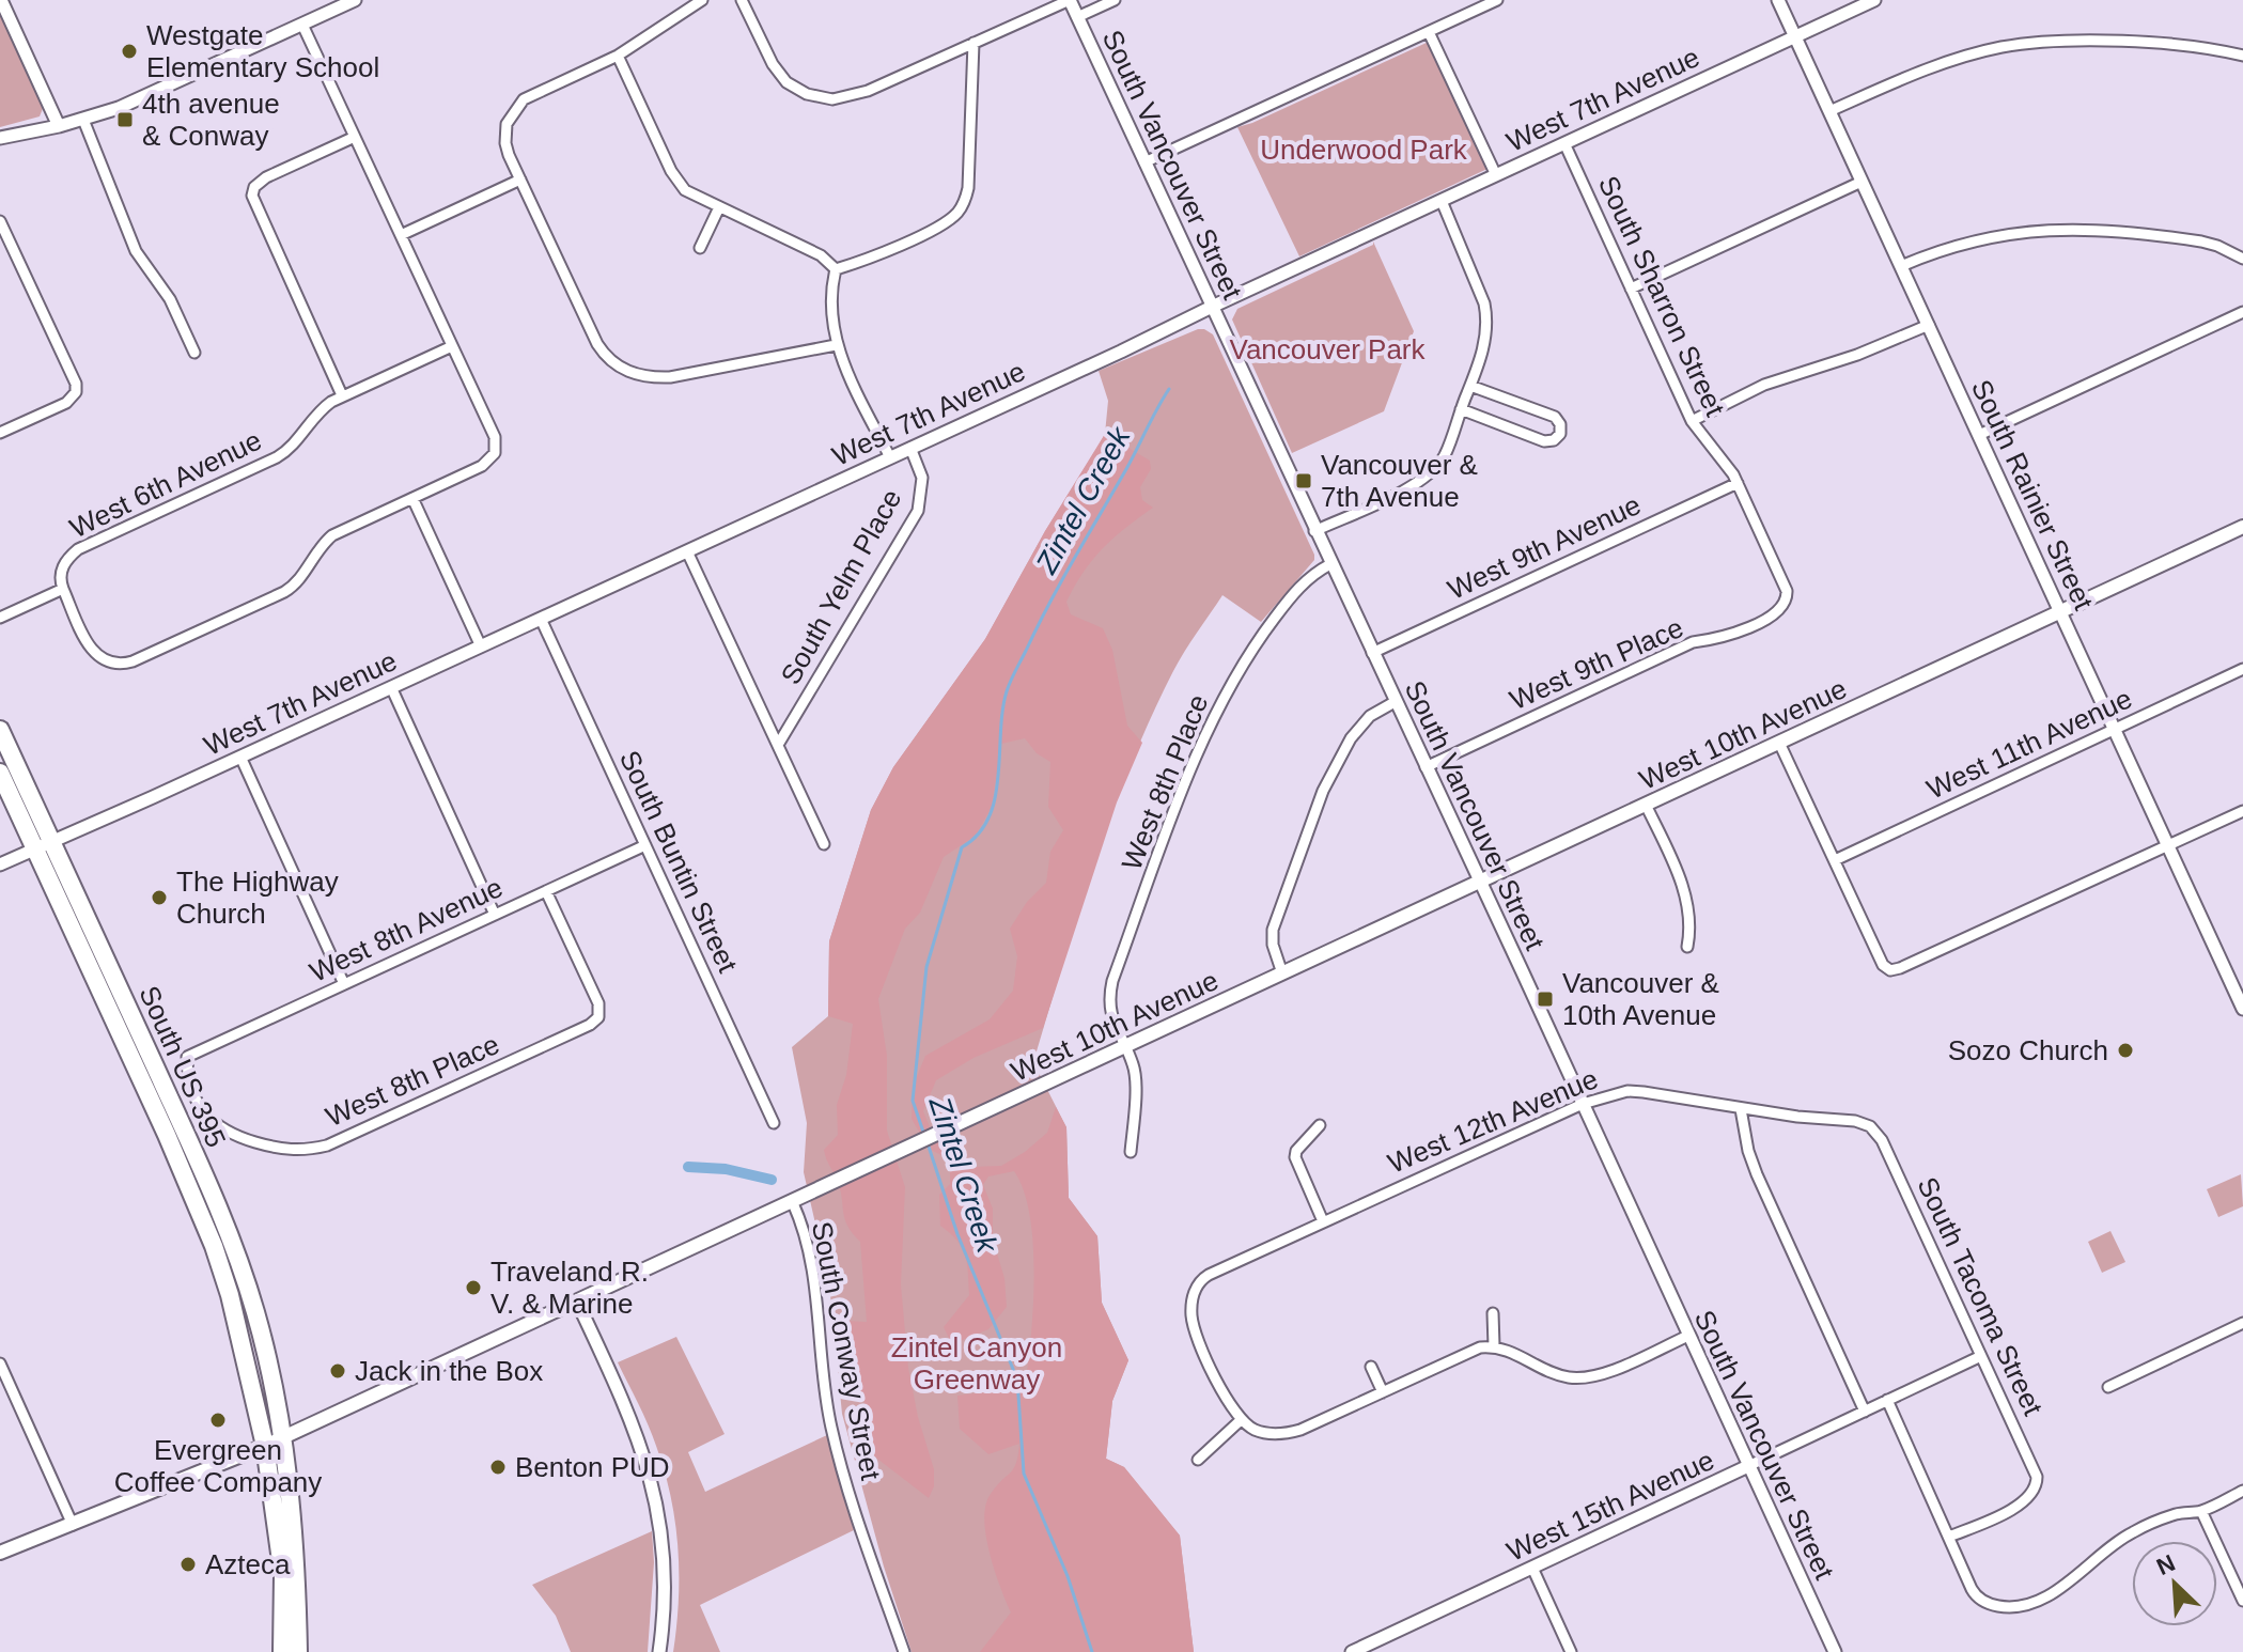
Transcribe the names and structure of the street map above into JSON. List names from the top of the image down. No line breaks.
{"streets":{"highway":["South US 395"],"main road":["West 10th Avenue"],"street":["West 7th Avenue","South Vancouver Street","South Sharron Street","West 6th Avenue","South Rainier Street","West 9th Avenue","South Yelm Place","West 9th Place","West 11th Avenue","West 8th Place","South Buntin Street","West 8th Avenue","West 12th Avenue","South Tacoma Street","South Conway Street","West 15th Avenue"]},"crossings":[["West 7th Avenue","South Vancouver Street"],["West 7th Avenue","South Sharron Street"],["West 7th Avenue","South Rainier Street"],["West 7th Avenue","South Yelm Place"],["West 7th Avenue","South Buntin Street"],["West 7th Avenue","South US 395"],["South Vancouver Street","West 9th Avenue"],["South Vancouver Street","West 9th Place"],["South Vancouver Street","West 10th Avenue"],["South Vancouver Street","West 8th Place"],["South Vancouver Street","West 12th Avenue"],["South Vancouver Street","West 15th Avenue"],["South Sharron Street","West 9th Avenue"],["South Sharron Street","West 9th Place"],["South Rainier Street","West 10th Avenue"],["South Rainier Street","West 11th Avenue"],["West 10th Avenue","West 8th Place"],["West 10th Avenue","South US 395"],["West 10th Avenue","South Conway Street"],["West 8th Place","West 8th Avenue"],["South Buntin Street","West 8th Avenue"],["West 12th Avenue","South Tacoma Street"],["South Tacoma Street","West 15th Avenue"]],"water":["Zintel Creek"],"parks":["Underwood Park","Vancouver Park","Zintel Canyon Greenway"],"places":{"other":["Westgate Elementary School","The Highway Church","Sozo Church","Traveland R. V. & Marine","Jack in the Box","Evergreen Coffee Company","Benton PUD","Azteca"],"transit":["4th avenue & Conway","Vancouver & 7th Avenue","Vancouver & 10th Avenue"]},"north":"top left"}
